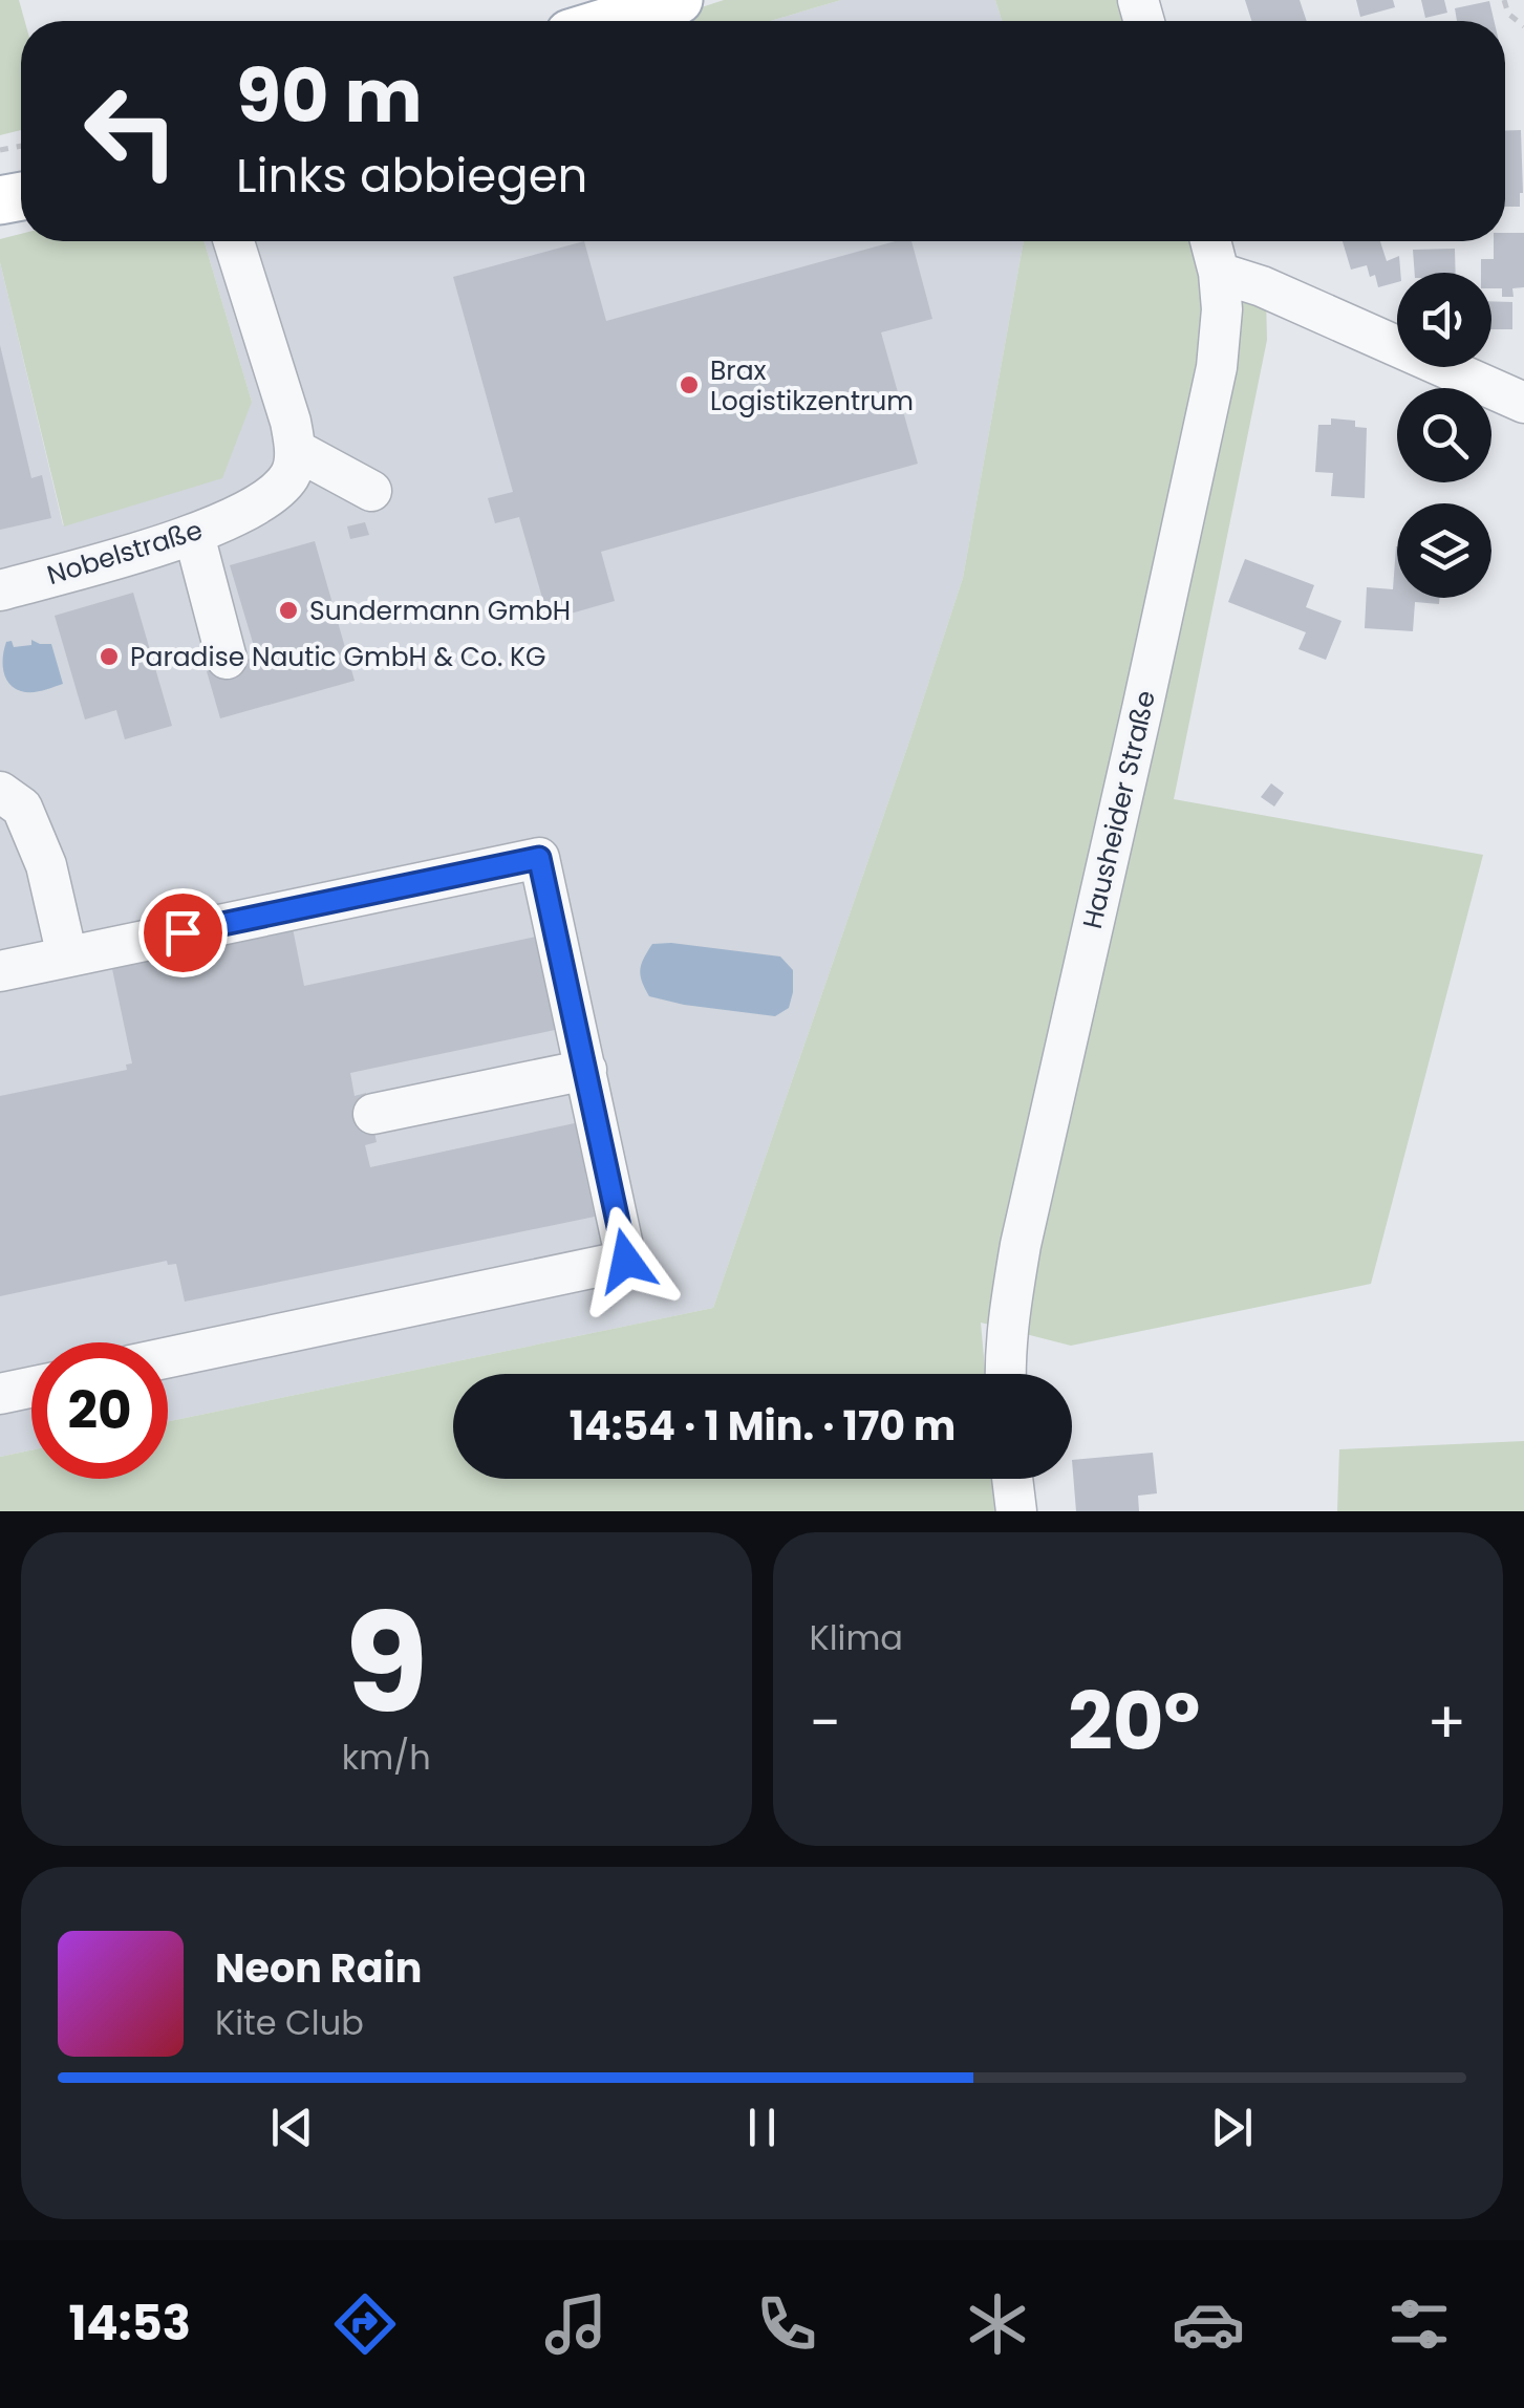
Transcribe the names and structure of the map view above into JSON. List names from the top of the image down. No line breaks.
{"streets":{"street":["Nobelstraße","Hausheider Straße"]},"places":["Brax Logistikzentrum","Sundermann GmbH","Paradise Nautic GmbH & Co. KG"],"page":{"turn":["90 m","Links abbiegen"],"limit":"20","trip":"14:54 · 1 Min. · 170 m","tile":[["9","km/h"],"Klima"],"heat":["−","20°","+"],"song":["Neon Rain","Kite Club"],"tabs":"14:53"}}
